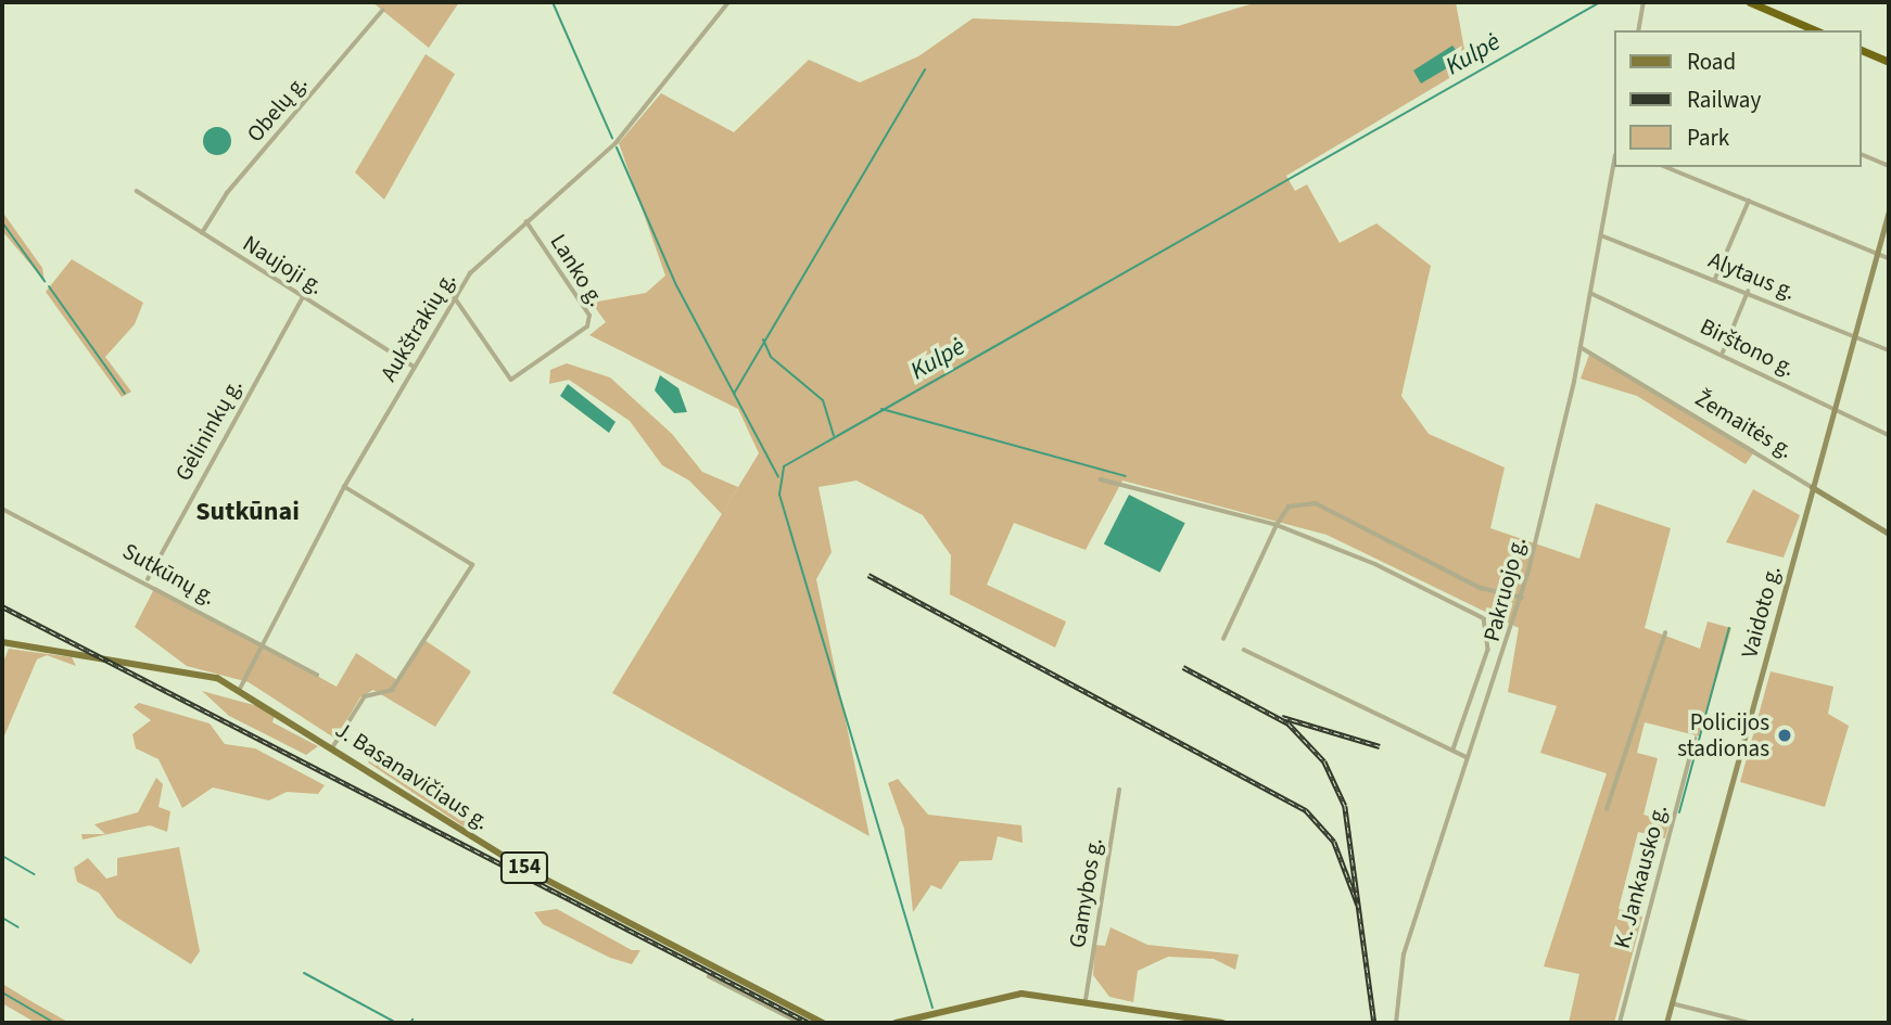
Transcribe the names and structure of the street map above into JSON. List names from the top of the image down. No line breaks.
{"streets":{"main road":["Žemaitės g.","Vaidoto g.","J. Basanavičiaus g.","154"],"street":["Obelų g.","Naujoji g.","Lanko g.","Alytaus g.","Aukštrakių g.","Birštono g.","Gėlininkų g.","Sutkūnų g.","Pakruojo g.","K. Jankausko g.","Gamybos g."]},"crossings":[["Obelų g.","Naujoji g."],["Naujoji g.","Aukštrakių g."],["Naujoji g.","Gėlininkų g."],["Lanko g.","Aukštrakių g."],["Alytaus g.","Pakruojo g."],["Alytaus g.","Vaidoto g."],["Aukštrakių g.","Sutkūnų g."],["Aukštrakių g.","J. Basanavičiaus g."],["Birštono g.","Pakruojo g."],["Birštono g.","Vaidoto g."],["Žemaitės g.","Pakruojo g."],["Žemaitės g.","Vaidoto g."],["Gėlininkų g.","Sutkūnų g."]],"districts":["Sutkūnai"],"water":["Kulpė"],"places":["Policijos stadionas"],"legend":["Road","Railway","Park"]}
